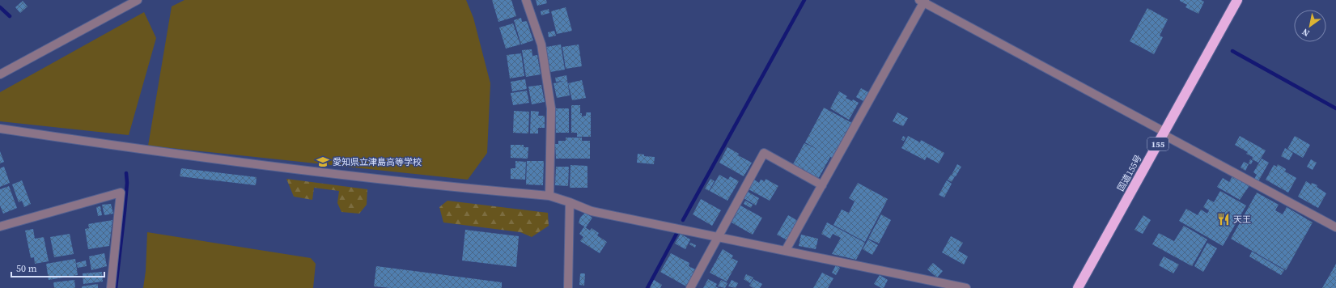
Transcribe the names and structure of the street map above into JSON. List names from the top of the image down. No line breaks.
{"streets":{"highway":["155","国道155号"]},"places":{"school or university":["愛知県立津島高等学校"],"restaurant":["天王"]},"scale_bar":"50 m","north":"bottom left"}
